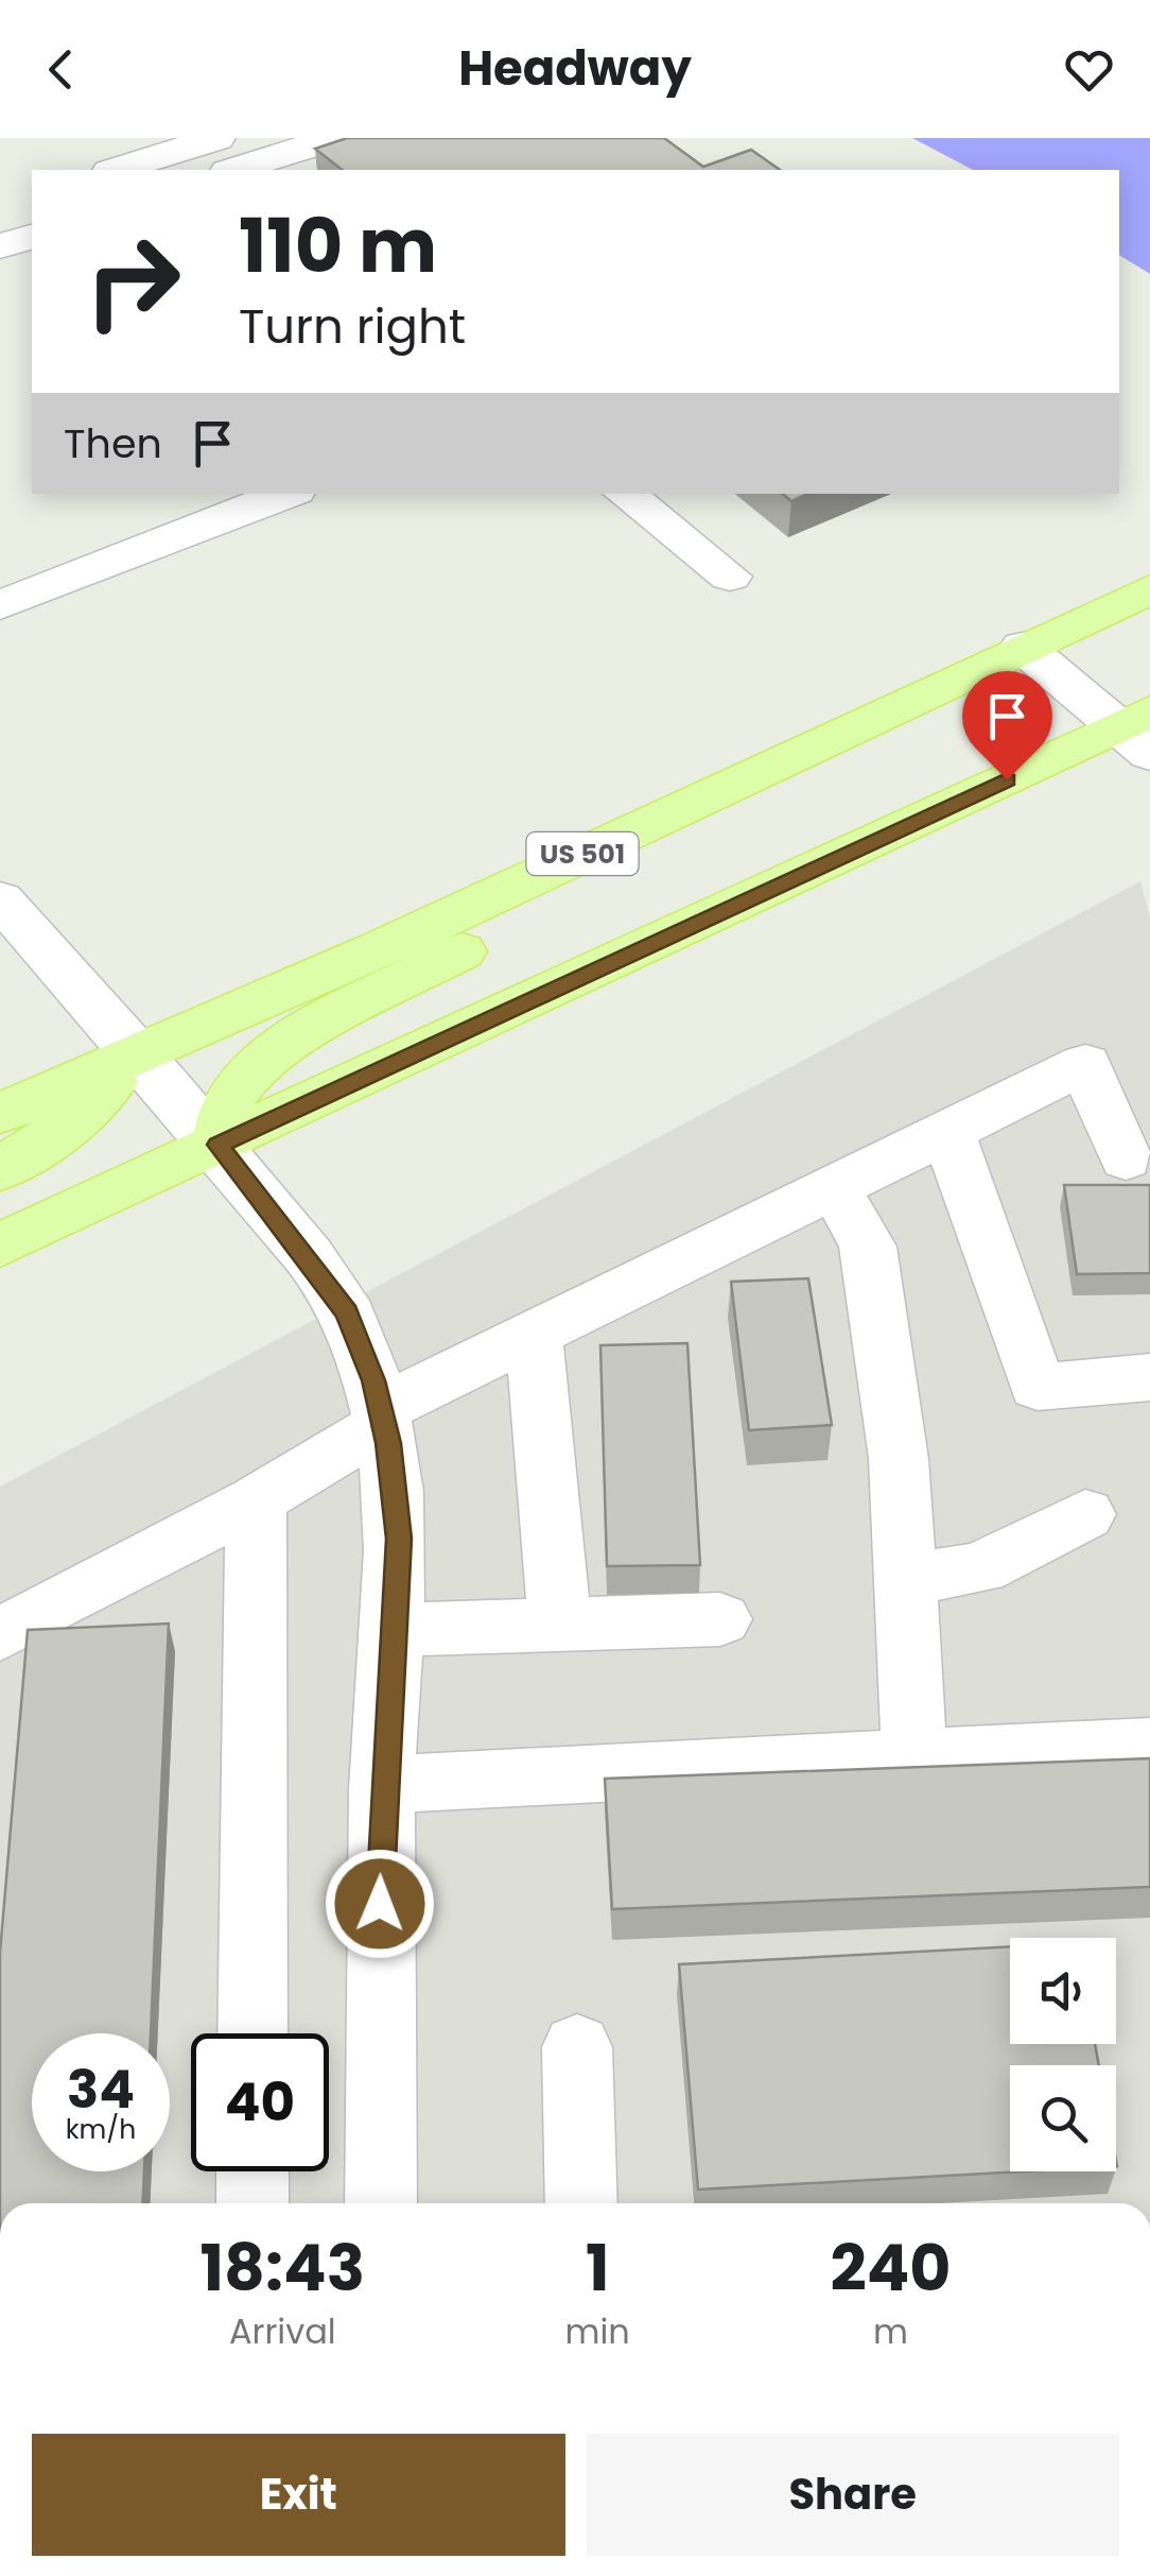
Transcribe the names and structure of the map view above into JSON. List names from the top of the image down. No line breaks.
{"streets":{"main road":["US 501"]},"page":{"header":"Headway","turn":["110 m","Turn right"],"then":"Then","speed":"34 km/h","limit":"40","eta":["18:43","Arrival","1","min","240","m"],"buttons":["Exit","Share"]}}
